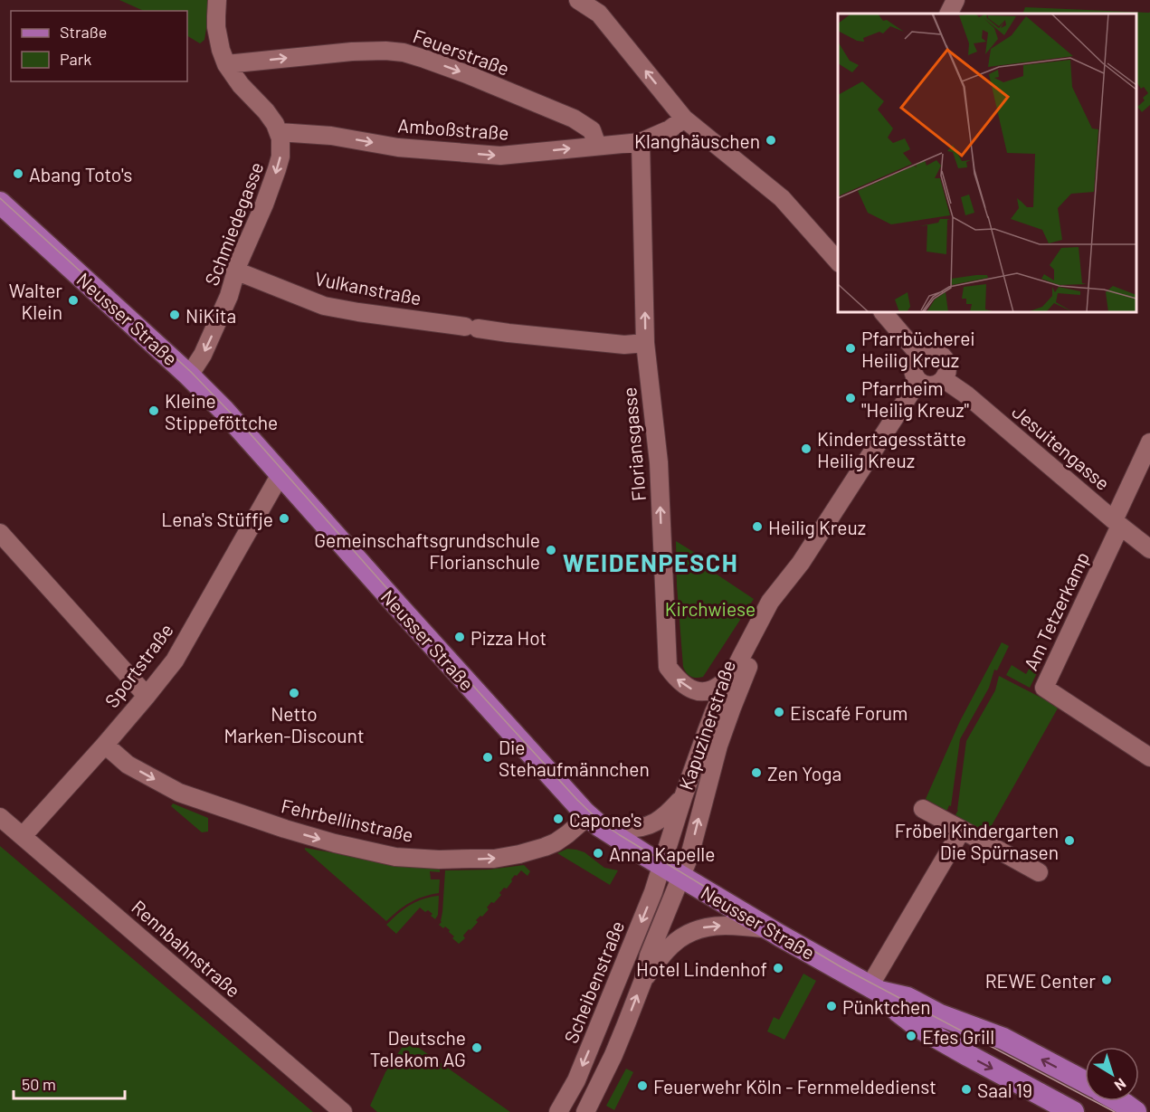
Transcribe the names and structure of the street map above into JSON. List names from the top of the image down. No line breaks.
{"streets":{"main road":["Neusser Straße"],"street":["Feuerstraße","Amboßstraße","Schmiedegasse","Vulkanstraße","Floriansgasse","Jesuitengasse","Am Tetzerkamp","Sportstraße","Kapuzinerstraße","Fehrbellinstraße","Rennbahnstraße","Scheibenstraße"]},"crossings":[["Feuerstraße","Amboßstraße"],["Amboßstraße","Schmiedegasse"],["Amboßstraße","Floriansgasse"],["Schmiedegasse","Vulkanstraße"],["Schmiedegasse","Neusser Straße"],["Vulkanstraße","Floriansgasse"],["Neusser Straße","Sportstraße"],["Neusser Straße","Kapuzinerstraße"],["Neusser Straße","Fehrbellinstraße"],["Neusser Straße","Scheibenstraße"],["Floriansgasse","Kapuzinerstraße"],["Jesuitengasse","Am Tetzerkamp"],["Jesuitengasse","Kapuzinerstraße"],["Sportstraße","Fehrbellinstraße"],["Sportstraße","Rennbahnstraße"],["Kapuzinerstraße","Fehrbellinstraße"],["Kapuzinerstraße","Scheibenstraße"]],"one_way":["Feuerstraße","Amboßstraße","Schmiedegasse","Floriansgasse","Fehrbellinstraße"],"districts":["WEIDENPESCH"],"parks":["Kirchwiese"],"places":["Klanghäuschen","Abang Toto's","Walter Klein","NiKita","Pfarrbücherei Heilig Kreuz","Pfarrheim \"Heilig Kreuz\"","Kleine Stippeföttche","Kindertagesstätte Heilig Kreuz","Lena's Stüffje","Heilig Kreuz","Gemeinschaftsgrundschule Florianschule","Pizza Hot","Netto Marken-Discount","Eiscafé Forum","Die Stehaufmännchen","Zen Yoga","Capone's","Fröbel Kindergarten Die Spürnasen","Anna Kapelle","Hotel Lindenhof","REWE Center","Pünktchen","Efes Grill","Deutsche Telekom AG","Feuerwehr Köln - Fernmeldedienst","Saal 19"],"legend":["Straße","Park"],"scale_bar":"50 m","north":"bottom right"}
